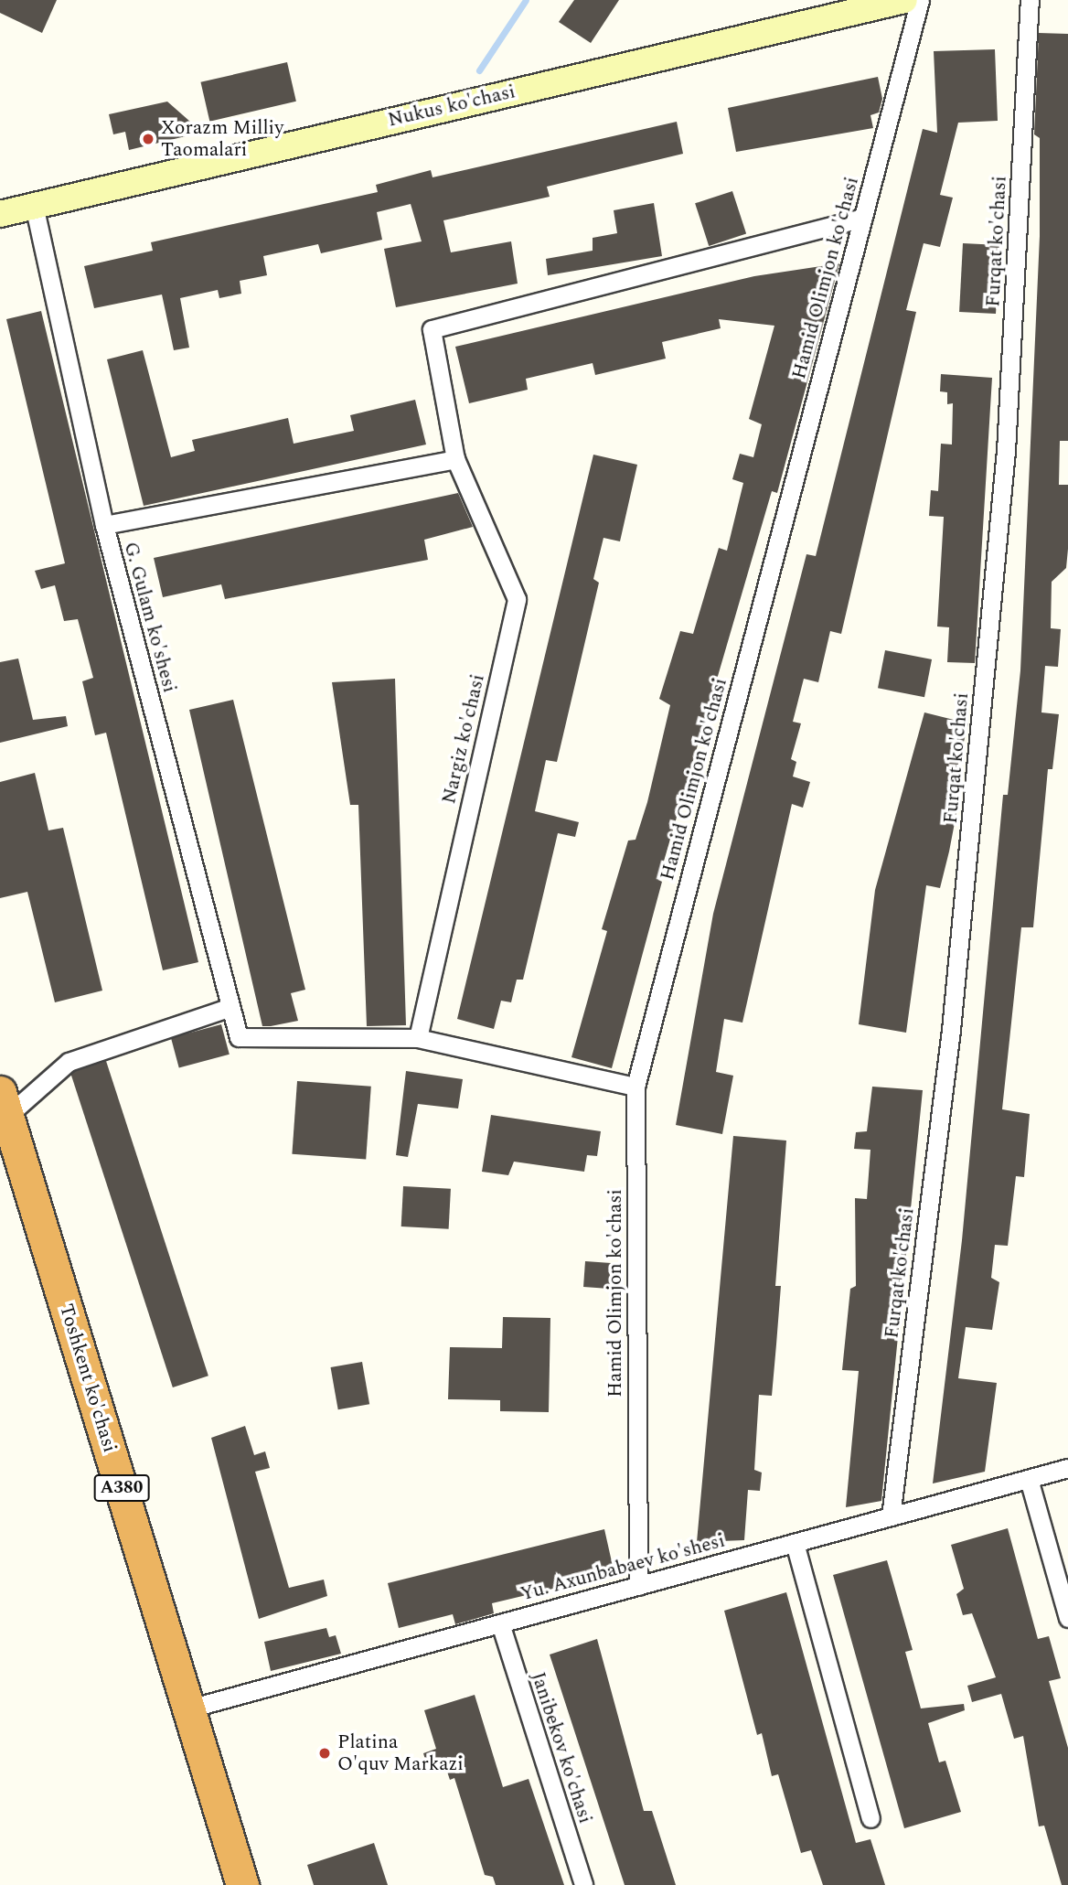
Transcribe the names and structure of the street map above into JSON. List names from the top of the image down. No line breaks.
{"streets":{"highway":["Toshkent ko'chasi","A380"],"main road":["Nukus ko'chasi"],"street":["Furqat ko'chasi","Hamid Olimjon ko'chasi","G. Gulam ko'shesi","Nargiz ko'chasi","Yu. Axunbabaev ko'shesi","Janibekov ko'chasi"]},"crossings":[["Nukus ko'chasi","G. Gulam ko'shesi"],["Furqat ko'chasi","Yu. Axunbabaev ko'shesi"],["Hamid Olimjon ko'chasi","Nargiz ko'chasi"],["Hamid Olimjon ko'chasi","Yu. Axunbabaev ko'shesi"],["G. Gulam ko'shesi","Nargiz ko'chasi"],["Toshkent ko'chasi","Yu. Axunbabaev ko'shesi"],["Yu. Axunbabaev ko'shesi","Janibekov ko'chasi"]],"places":["Xorazm Milliy Taomalari","Platina O'quv Markazi"]}
